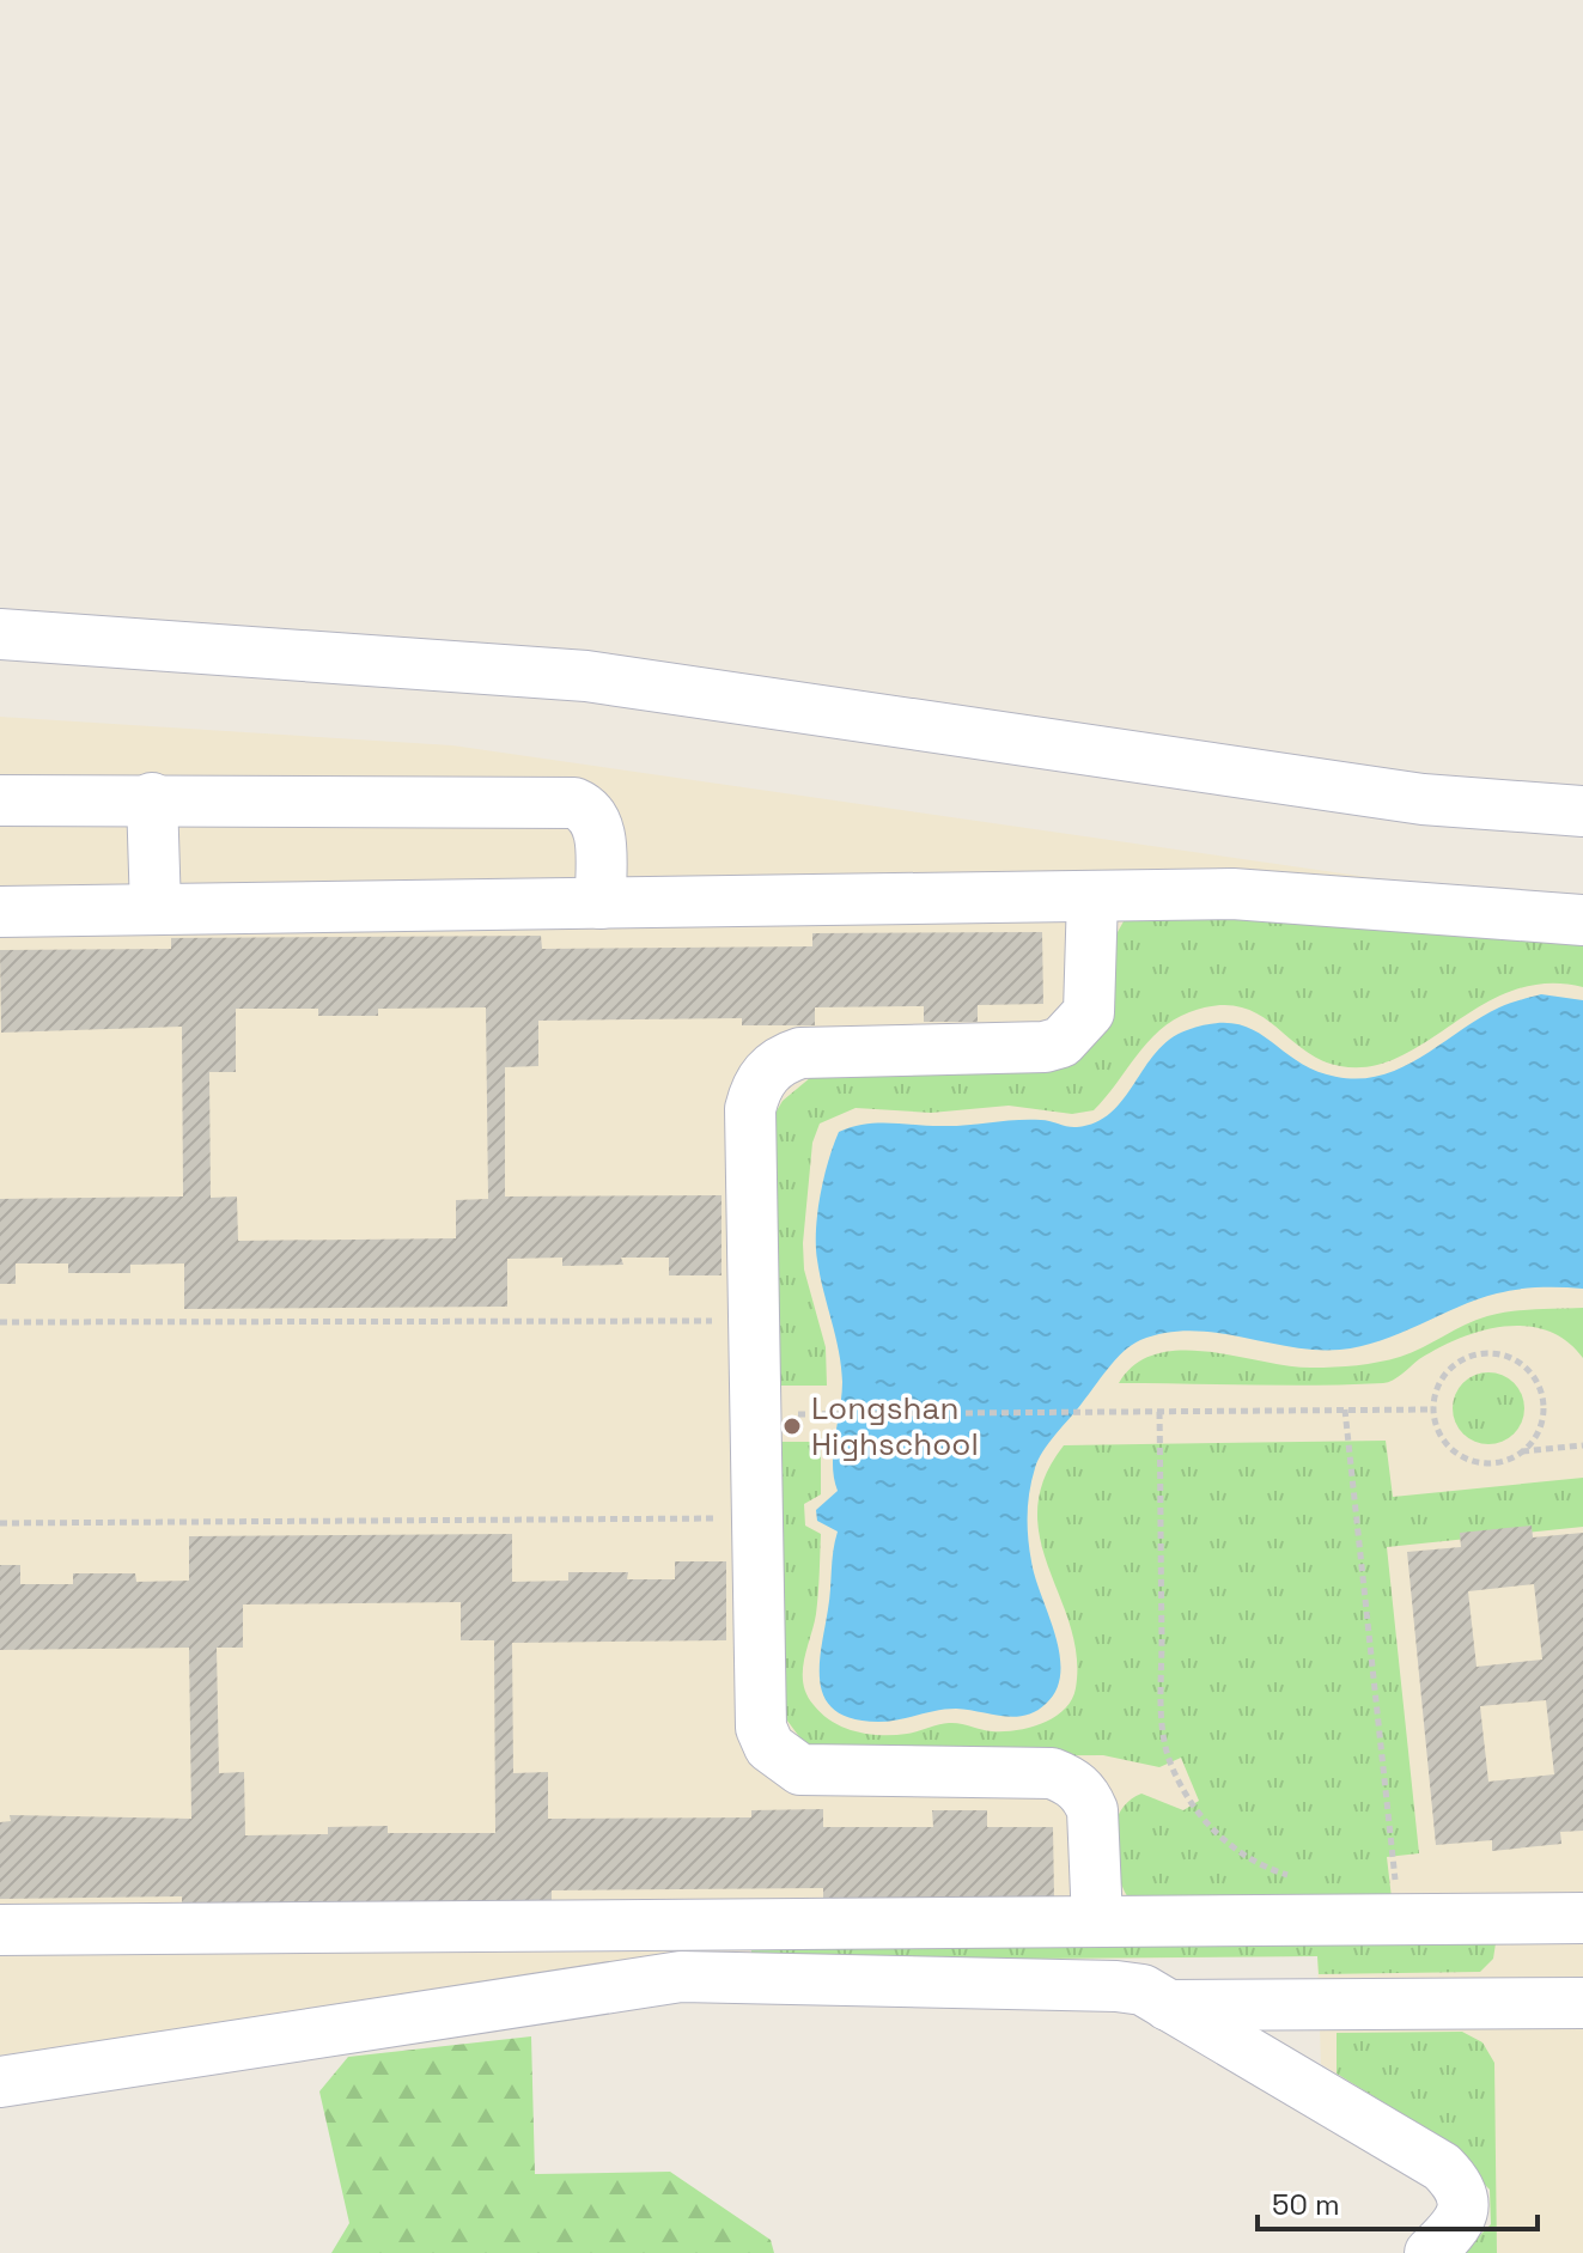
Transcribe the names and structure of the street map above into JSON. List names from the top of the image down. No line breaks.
{"places":["Longshan Highschool"],"scale_bar":"50 m"}
